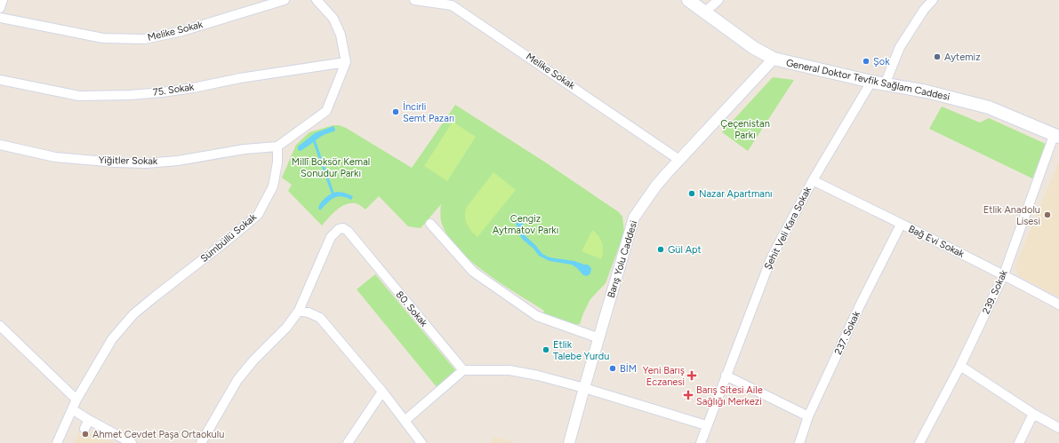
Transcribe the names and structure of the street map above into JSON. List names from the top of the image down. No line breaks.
{"streets":{"main road":["General Doktor Tevfik Sağlam Caddesi"],"street":["Melike Sokak","75. Sokak","Yiğitler Sokak","Şehit Veli Kara Sokak","Sümbüllü Sokak","Bağ Evi Sokak","Barış Yolu Caddesi","239. Sokak","80. Sokak","237. Sokak"]},"crossings":[["Melike Sokak","Barış Yolu Caddesi"],["General Doktor Tevfik Sağlam Caddesi","Şehit Veli Kara Sokak"],["General Doktor Tevfik Sağlam Caddesi","Barış Yolu Caddesi"],["General Doktor Tevfik Sağlam Caddesi","239. Sokak"],["Yiğitler Sokak","Sümbüllü Sokak"],["Şehit Veli Kara Sokak","Bağ Evi Sokak"],["Bağ Evi Sokak","239. Sokak"],["Bağ Evi Sokak","237. Sokak"]],"parks":["Çeçenistan Parkı","Millî Boksör Kemal Sonudur Parkı","Cengiz Aytmatov Parkı"],"places":{"other":["Aytemiz","Şok","İncirli Semt Pazarı","Nazar Apartmanı","Etlik Anadolu Lisesi","Gül Apt","Etlik Talebe Yurdu","BİM","Ahmet Cevdet Paşa Ortaokulu"],"health":["Yeni Barış Eczanesi","Barış Sitesi Aile Sağlığı Merkezi"]}}
